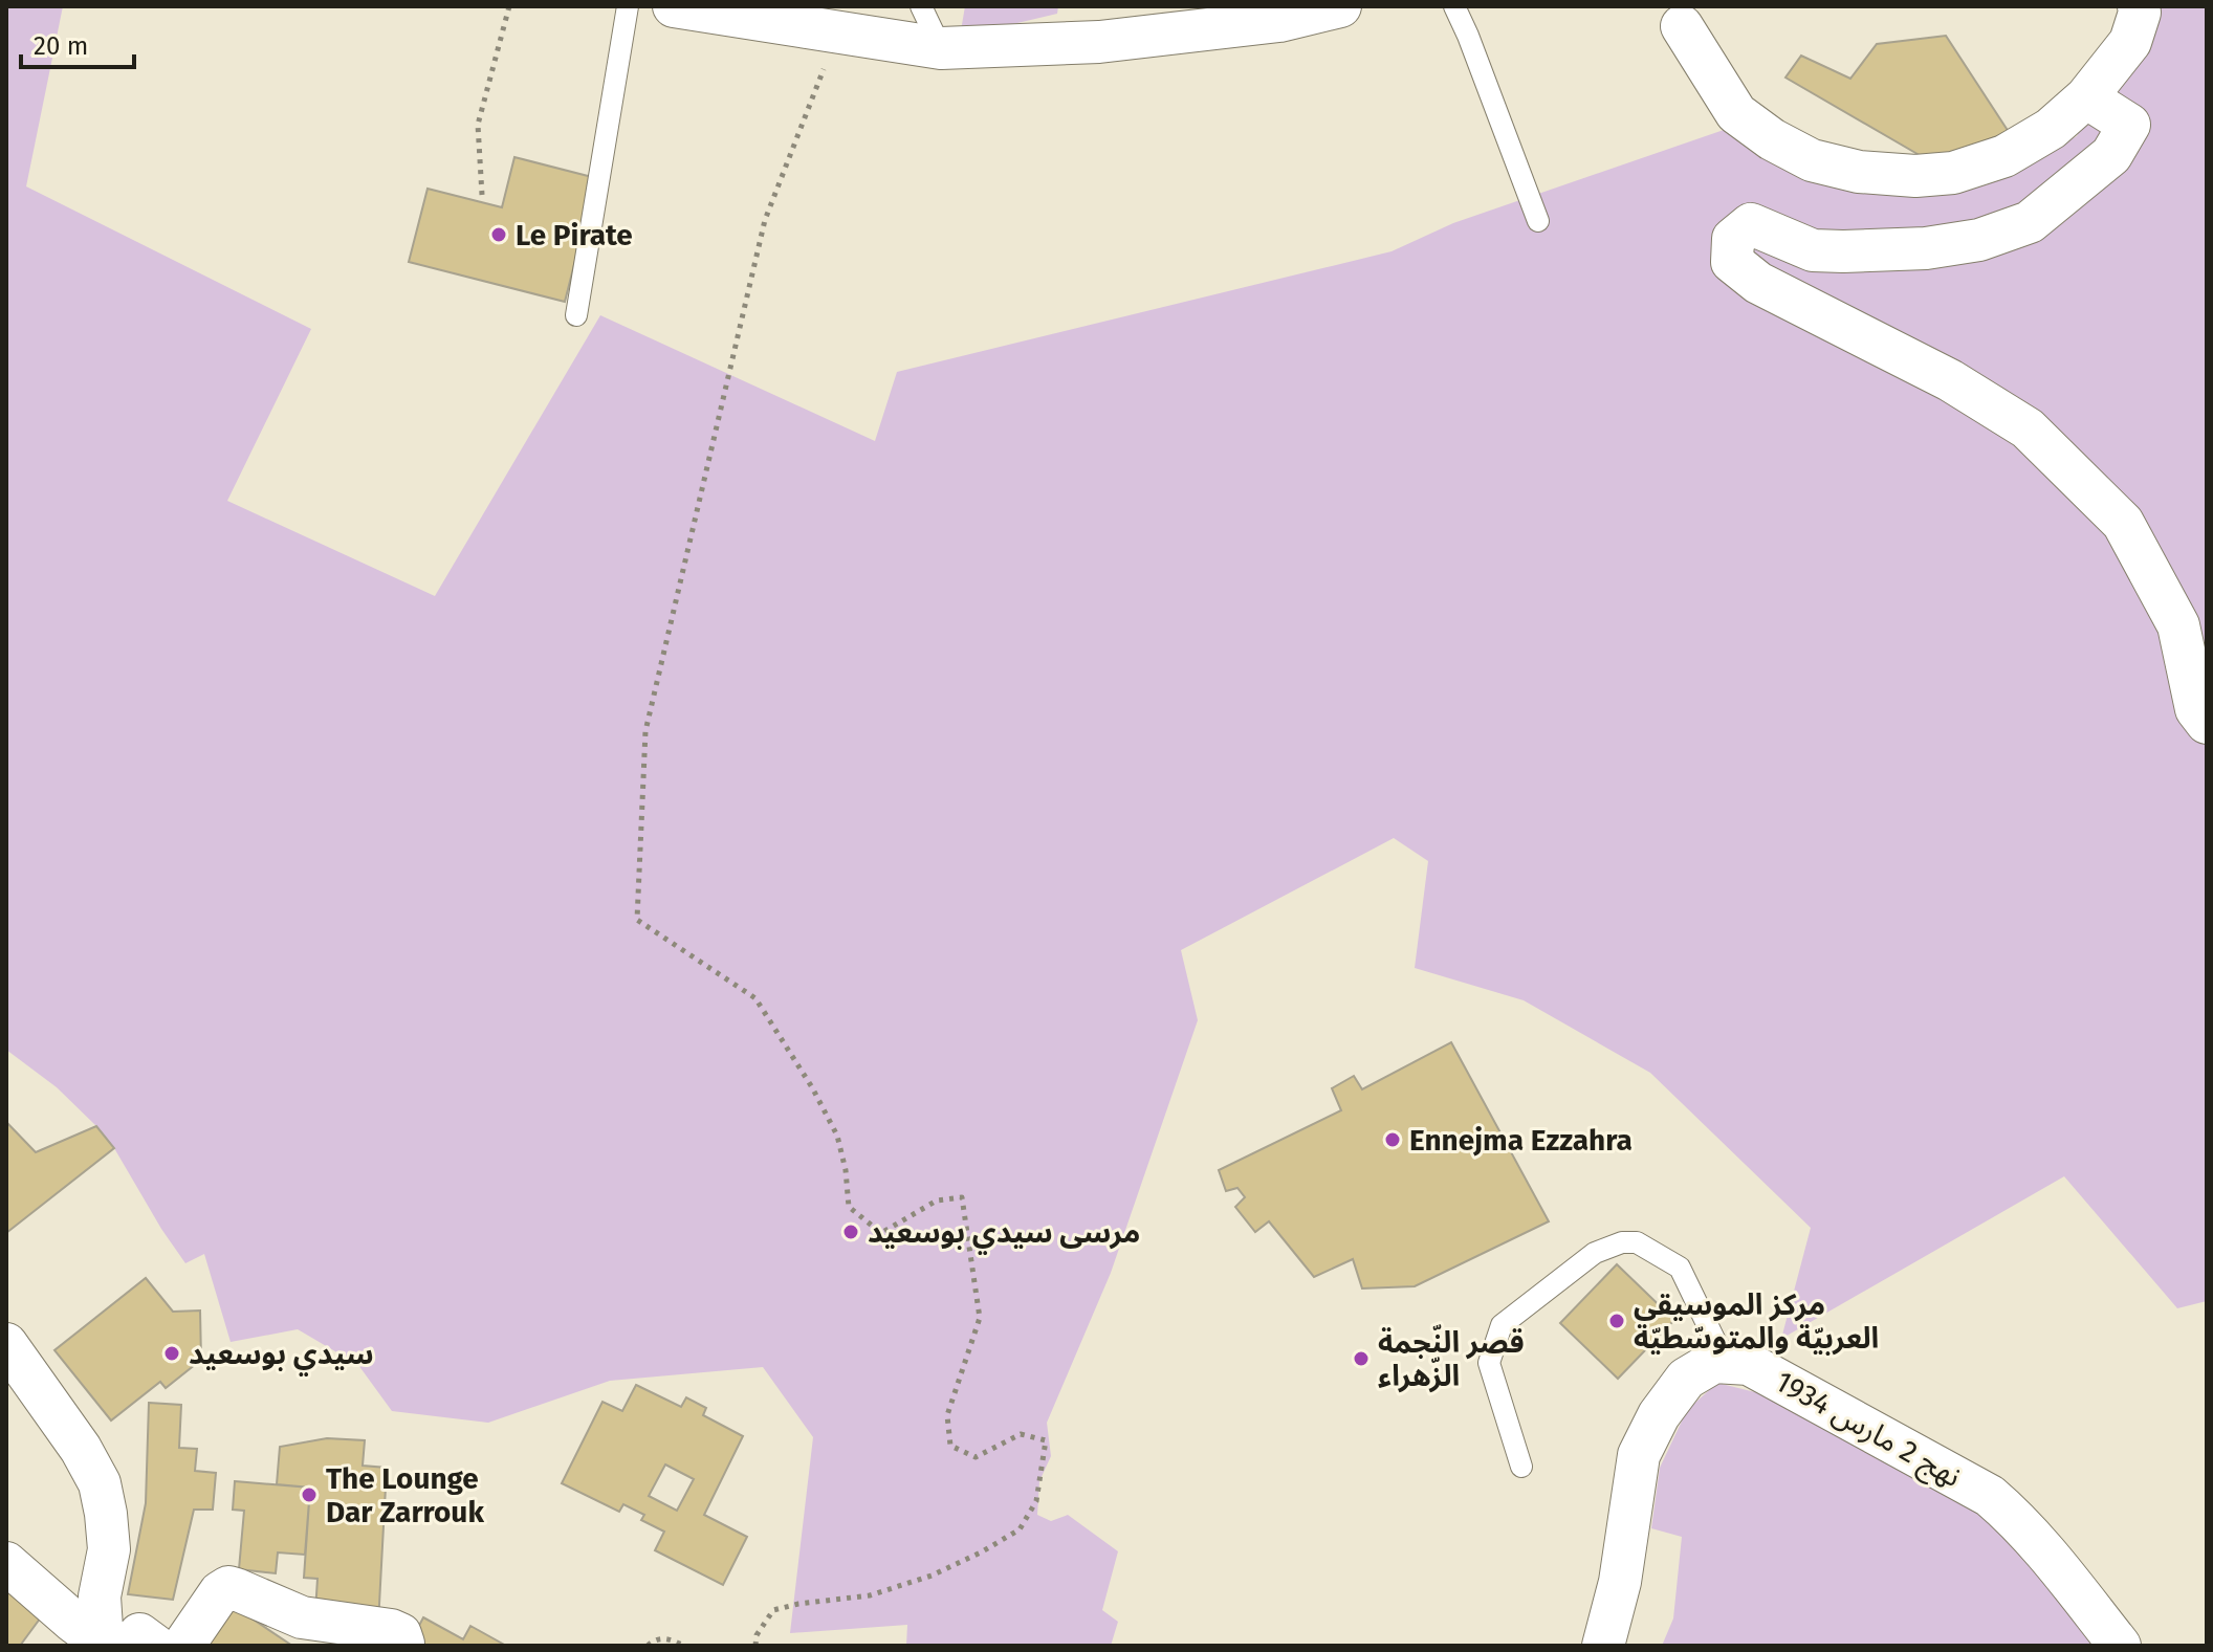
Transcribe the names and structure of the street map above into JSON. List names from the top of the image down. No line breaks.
{"streets":{"street":["نهج 2 مارس 1934"]},"places":["Le Pirate","Ennejma Ezzahra","مرسى سيدي بوسعيد","مركز الموسيقى العربيّة والمتوسّطيّة","سيدي بوسعيد","قصر النّجمة الزّهراء","The Lounge Dar Zarrouk"],"scale_bar":"20 m"}
